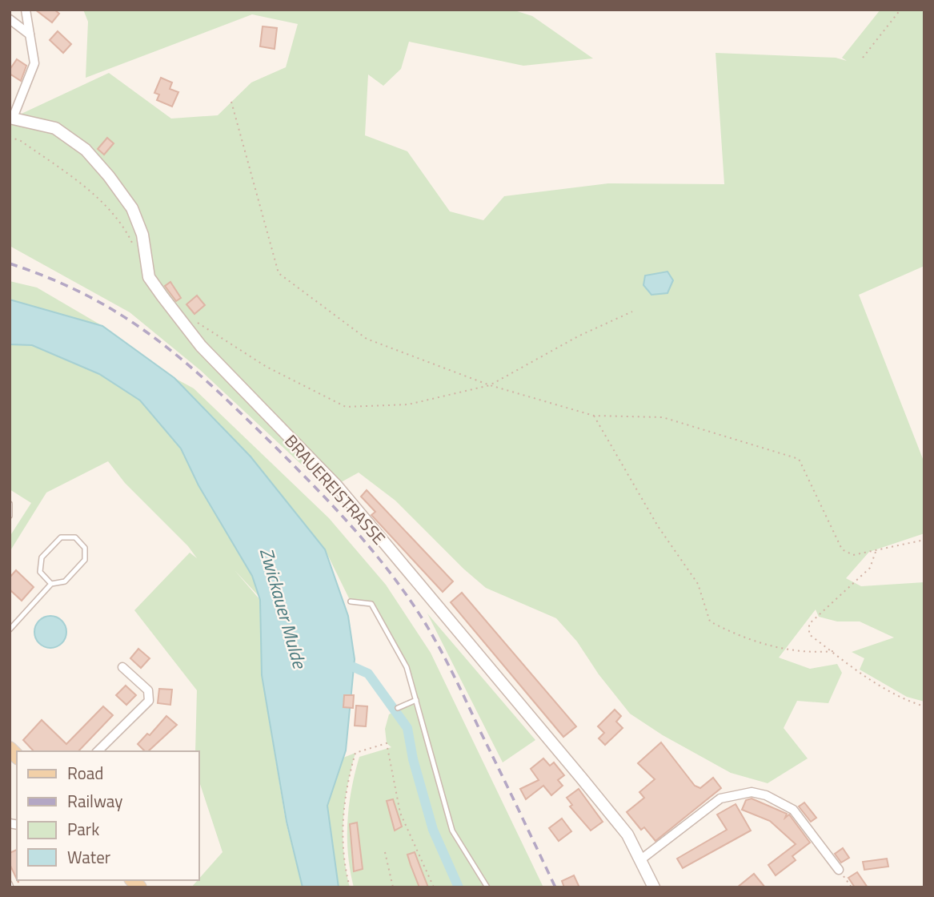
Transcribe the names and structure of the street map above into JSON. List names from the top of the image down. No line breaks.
{"streets":{"street":["BRAUEREISTRASSE"]},"water":["Zwickauer Mulde"],"legend":["Road","Railway","Park","Water"]}
